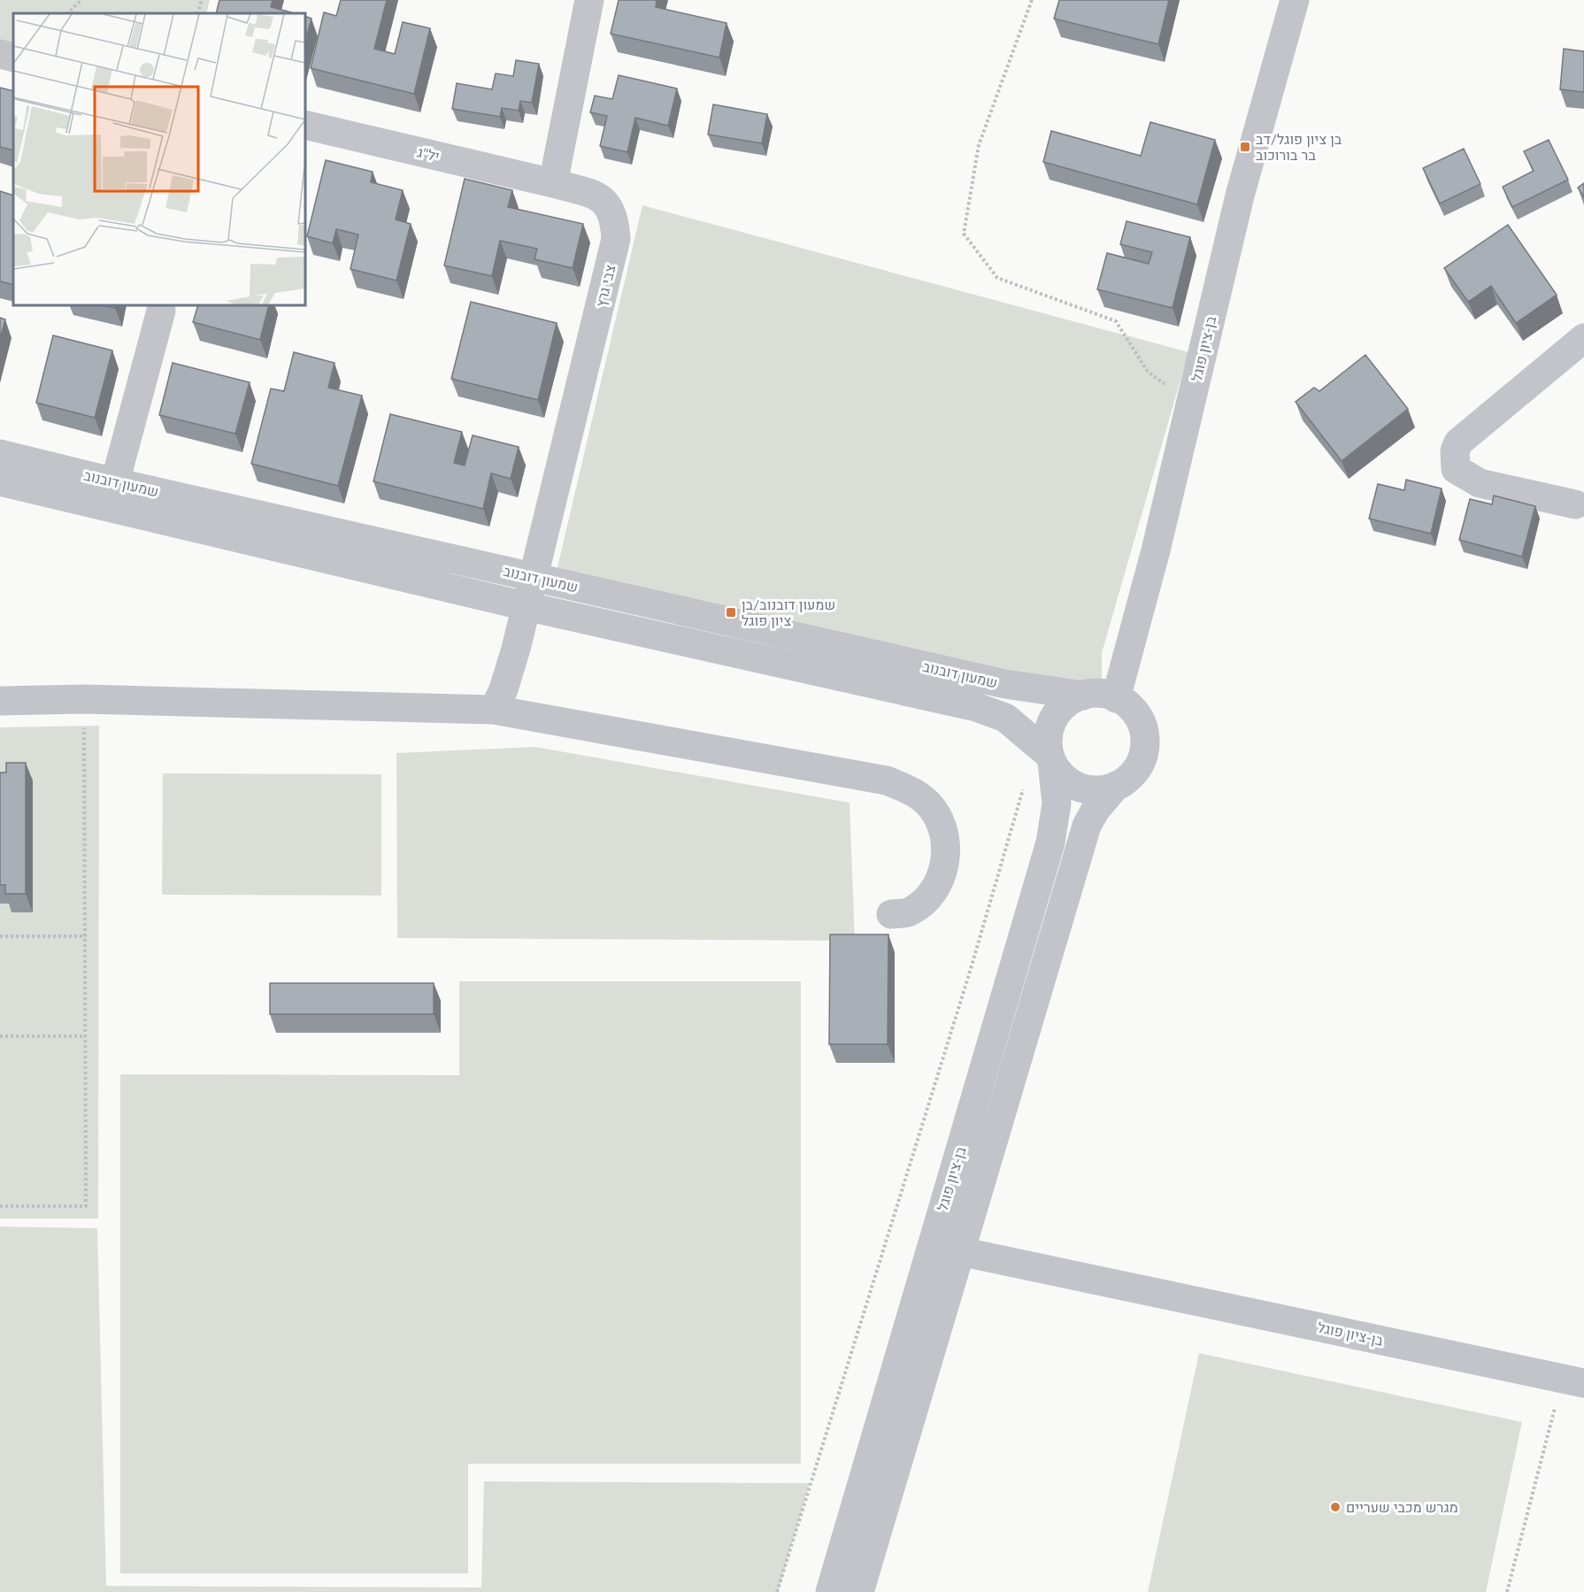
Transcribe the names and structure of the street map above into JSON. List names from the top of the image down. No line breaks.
{"streets":{"street":["יל\"ג","צבי גרץ","בן-ציון פוגל","שמעון דובנוב"]},"crossings":[["יל\"ג","צבי גרץ"],["צבי גרץ","שמעון דובנוב"],["בן-ציון פוגל","שמעון דובנוב"]],"places":{"transit":["בן ציון פוגל/דב בר בורוכוב","שמעון דובנוב/בן ציון פוגל"],"other":["מגרש מכבי שעריים"]}}
